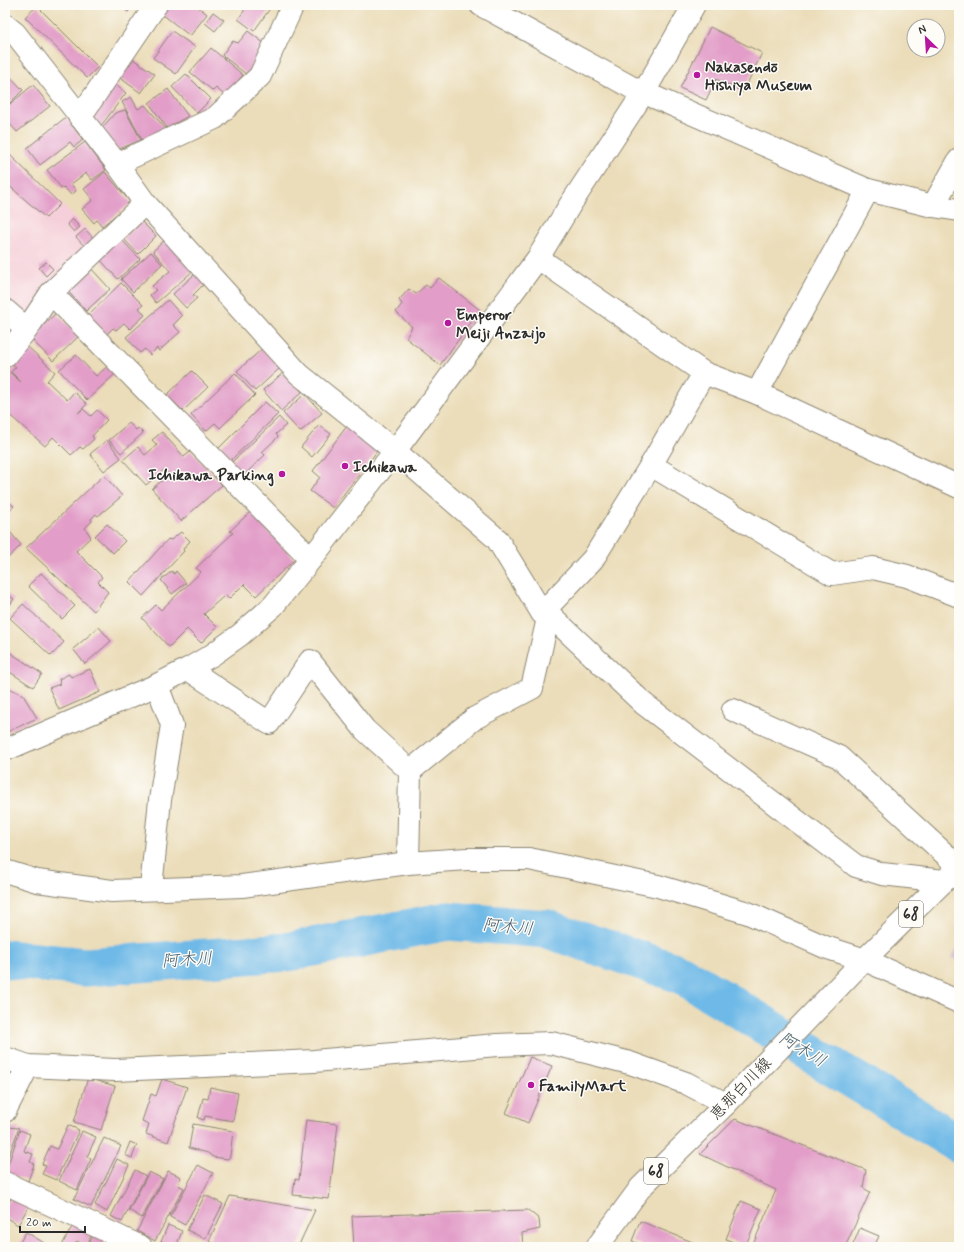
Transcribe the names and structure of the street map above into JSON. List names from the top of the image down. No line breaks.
{"streets":{"street":["68","恵那白川線"]},"water":["阿木川"],"places":["Nakasendō Hishiya Museum","Emperor Meiji Anzaijo","Ichikawa","Ichikawa Parking","FamilyMart"],"scale_bar":"20 m","north":"top left"}
